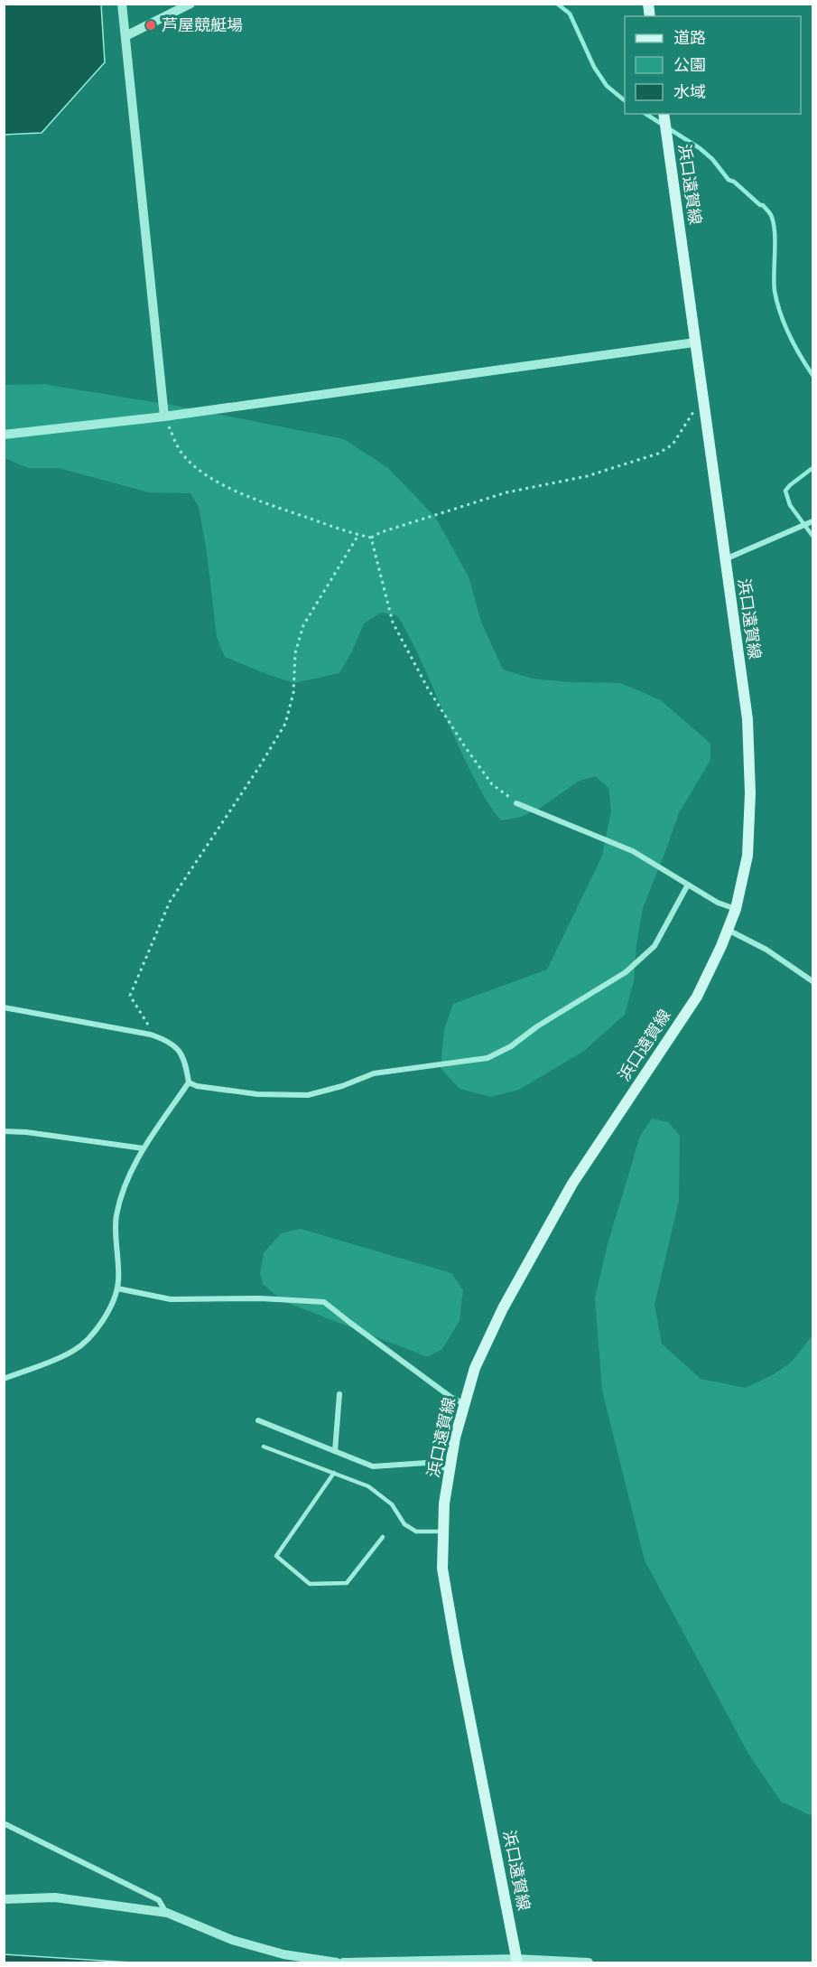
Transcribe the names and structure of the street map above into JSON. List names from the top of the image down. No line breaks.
{"streets":{"main road":["浜口遠賀線"]},"places":["芦屋競艇場"],"legend":["道路","公園","水域"]}
